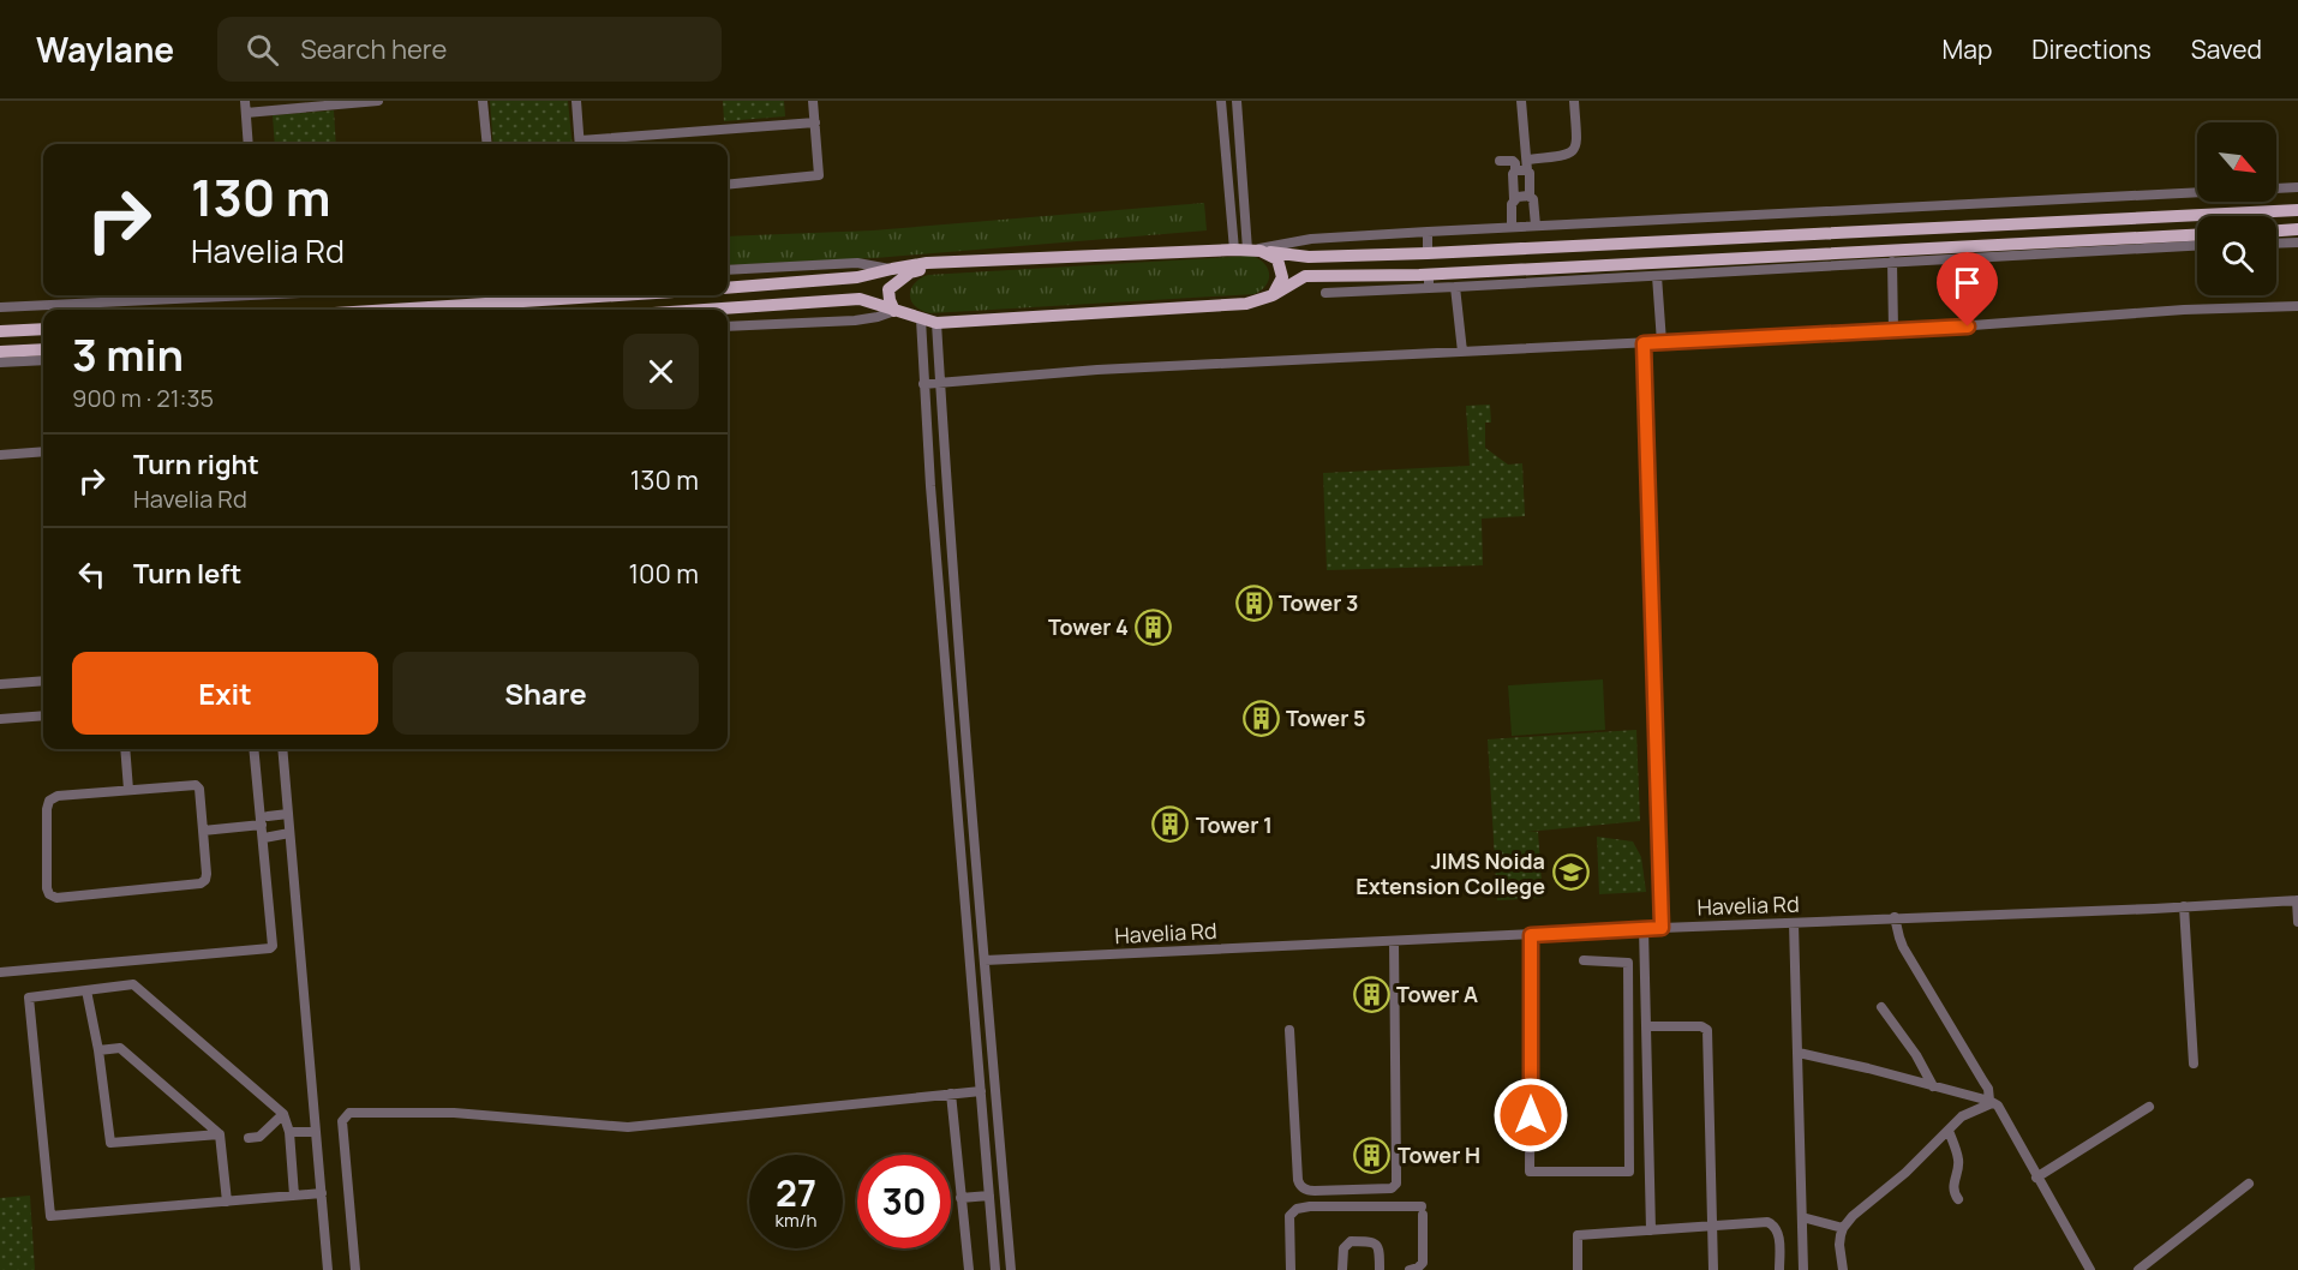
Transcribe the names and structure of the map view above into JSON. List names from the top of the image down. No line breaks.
{"streets":{"street":["Havelia Rd"]},"places":{"building":["Tower 3","Tower 4","Tower 5","Tower 1","Tower A","Tower H"],"school or university":["JIMS Noida Extension College"]},"north":"bottom right","page":{"header":"Waylane","search":"Search here","nav":["Map","Directions","Saved"],"turn":["130 m","Havelia Rd"],"heading":["3 min","900 m · 21:35"],"list":[{"name":"Turn right","note":"Havelia Rd","value":"130 m"},{"name":"Turn left","value":"100 m"}],"buttons":["Exit","Share"],"speed":"27 km/h","limit":"30"}}
